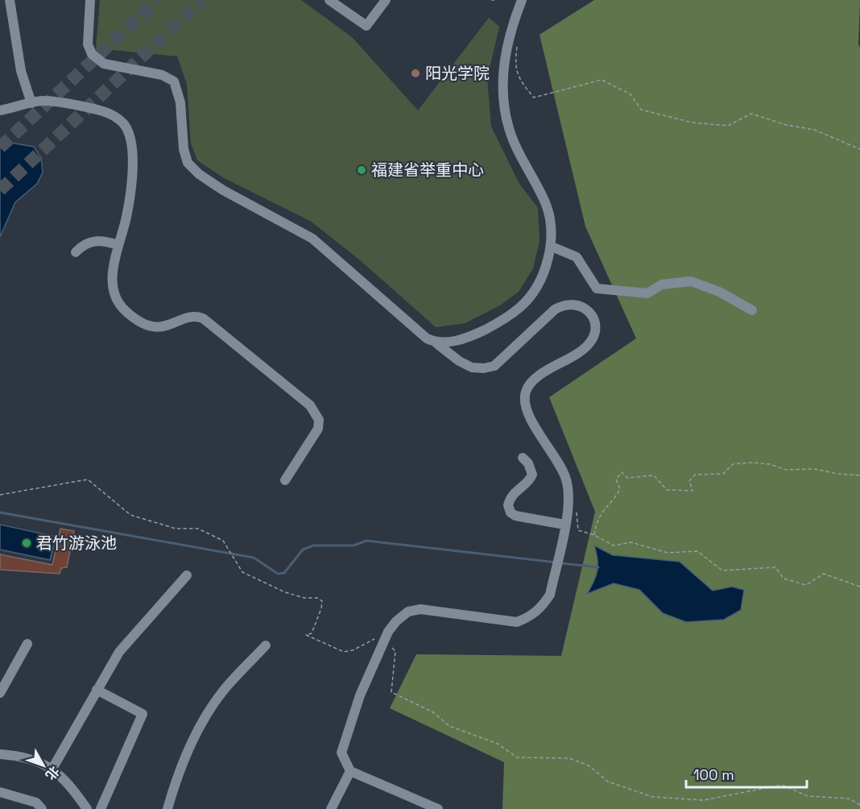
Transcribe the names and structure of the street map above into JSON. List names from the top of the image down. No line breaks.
{"places":["阳光学院","福建省举重中心","君竹游泳池"],"scale_bar":"100 m","north":"bottom right"}
